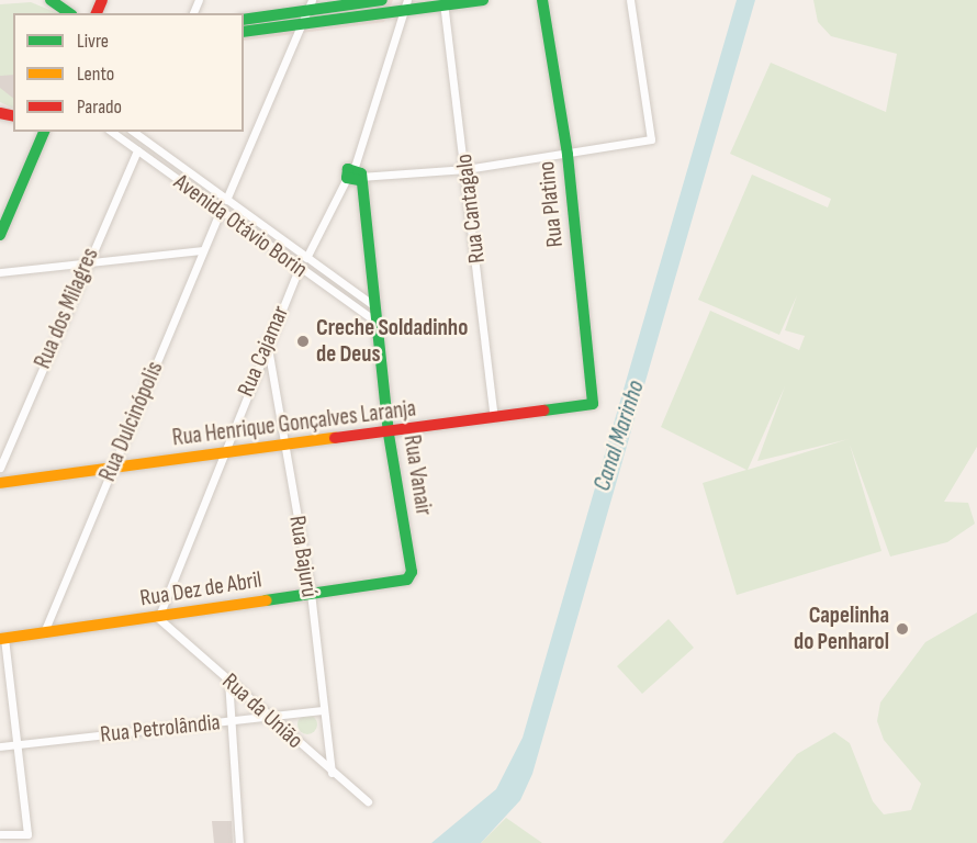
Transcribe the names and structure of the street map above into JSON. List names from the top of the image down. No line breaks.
{"streets":{"street":["Rua Platino","Rua Cantagalo","Avenida Otávio Borin","Rua dos Milagres","Rua Cajamar","Rua Dulcinópolis","Rua Henrique Gonçalves Laranja","Rua Vanair","Rua Bajurú","Rua Dez de Abril","Rua da União","Rua Petrolândia"]},"crossings":[["Rua Platino","Rua Henrique Gonçalves Laranja"],["Rua Cantagalo","Rua Henrique Gonçalves Laranja"],["Avenida Otávio Borin","Rua dos Milagres"],["Avenida Otávio Borin","Rua Cajamar"],["Avenida Otávio Borin","Rua Dulcinópolis"],["Avenida Otávio Borin","Rua Vanair"],["Rua Cajamar","Rua Henrique Gonçalves Laranja"],["Rua Cajamar","Rua Bajurú"],["Rua Cajamar","Rua Dez de Abril"],["Rua Cajamar","Rua da União"],["Rua Dulcinópolis","Rua Henrique Gonçalves Laranja"],["Rua Dulcinópolis","Rua Dez de Abril"],["Rua Henrique Gonçalves Laranja","Rua Vanair"],["Rua Henrique Gonçalves Laranja","Rua Bajurú"],["Rua Vanair","Rua Dez de Abril"],["Rua Bajurú","Rua Dez de Abril"],["Rua Bajurú","Rua da União"],["Rua Bajurú","Rua Petrolândia"],["Rua Dez de Abril","Rua da União"],["Rua da União","Rua Petrolândia"]],"water":["Canal Marinho"],"places":["Creche Soldadinho de Deus","Capelinha do Penharol"],"legend":["Livre","Lento","Parado"]}
